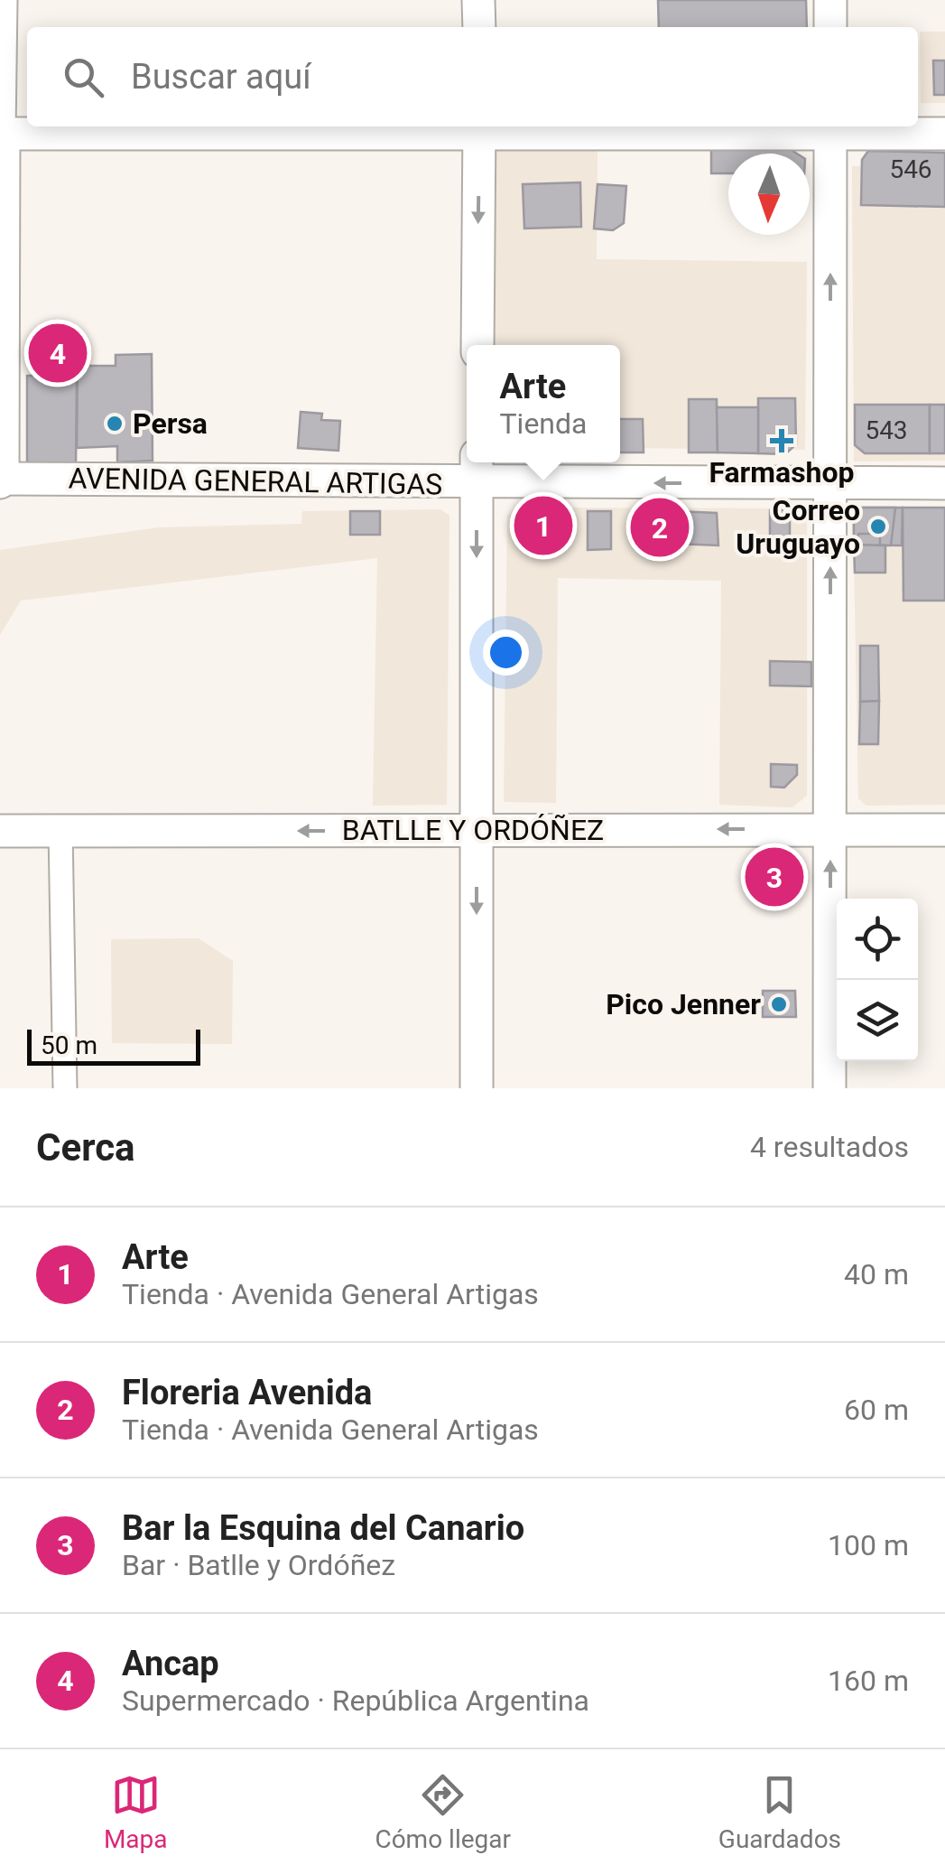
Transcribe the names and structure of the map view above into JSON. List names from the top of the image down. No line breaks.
{"streets":{"street":["AVENIDA GENERAL ARTIGAS","BATLLE Y ORDÓÑEZ"]},"one_way":["AVENIDA GENERAL ARTIGAS","BATLLE Y ORDÓÑEZ"],"places":{"other":["Persa","Correo Uruguayo","Pico Jenner"],"health":["Farmashop"]},"house_numbers":["546","543"],"scale_bar":"50 m","north":"bottom","page":{"search":"Buscar aquí","pins":["4","1","2","3"],"popup":["Arte","Tienda"],"scale":"50 m","heading":["Cerca","4 resultados"],"list":[{"mark":"1","name":"Arte","note":"Tienda · Avenida General Artigas","value":"40 m"},{"mark":"2","name":"Floreria Avenida","note":"Tienda · Avenida General Artigas","value":"60 m"},{"mark":"3","name":"Bar la Esquina del Canario","note":"Bar · Batlle y Ordóñez","value":"100 m"},{"mark":"4","name":"Ancap","note":"Supermercado · República Argentina","value":"160 m"}],"nav":["Mapa","Cómo llegar","Guardados"]}}
